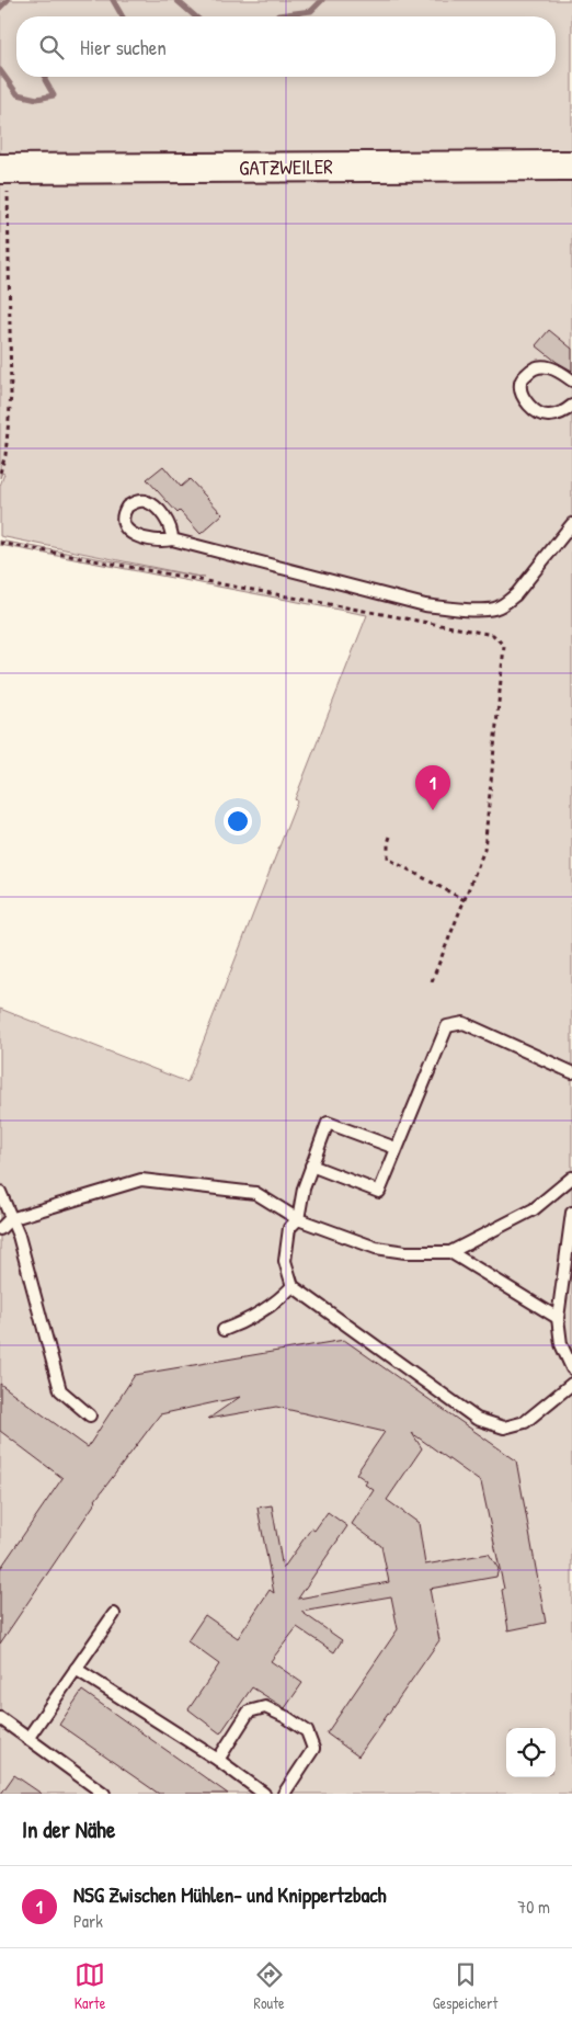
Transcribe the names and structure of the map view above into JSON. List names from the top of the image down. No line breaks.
{"streets":{"street":["GATZWEILER"]},"page":{"search":"Hier suchen","pins":"1","heading":"In der Nähe","list":[{"mark":"1","name":"NSG Zwischen Mühlen- und Knippertzbach","note":"Park","value":"70 m"}],"nav":["Karte","Route","Gespeichert"]}}
